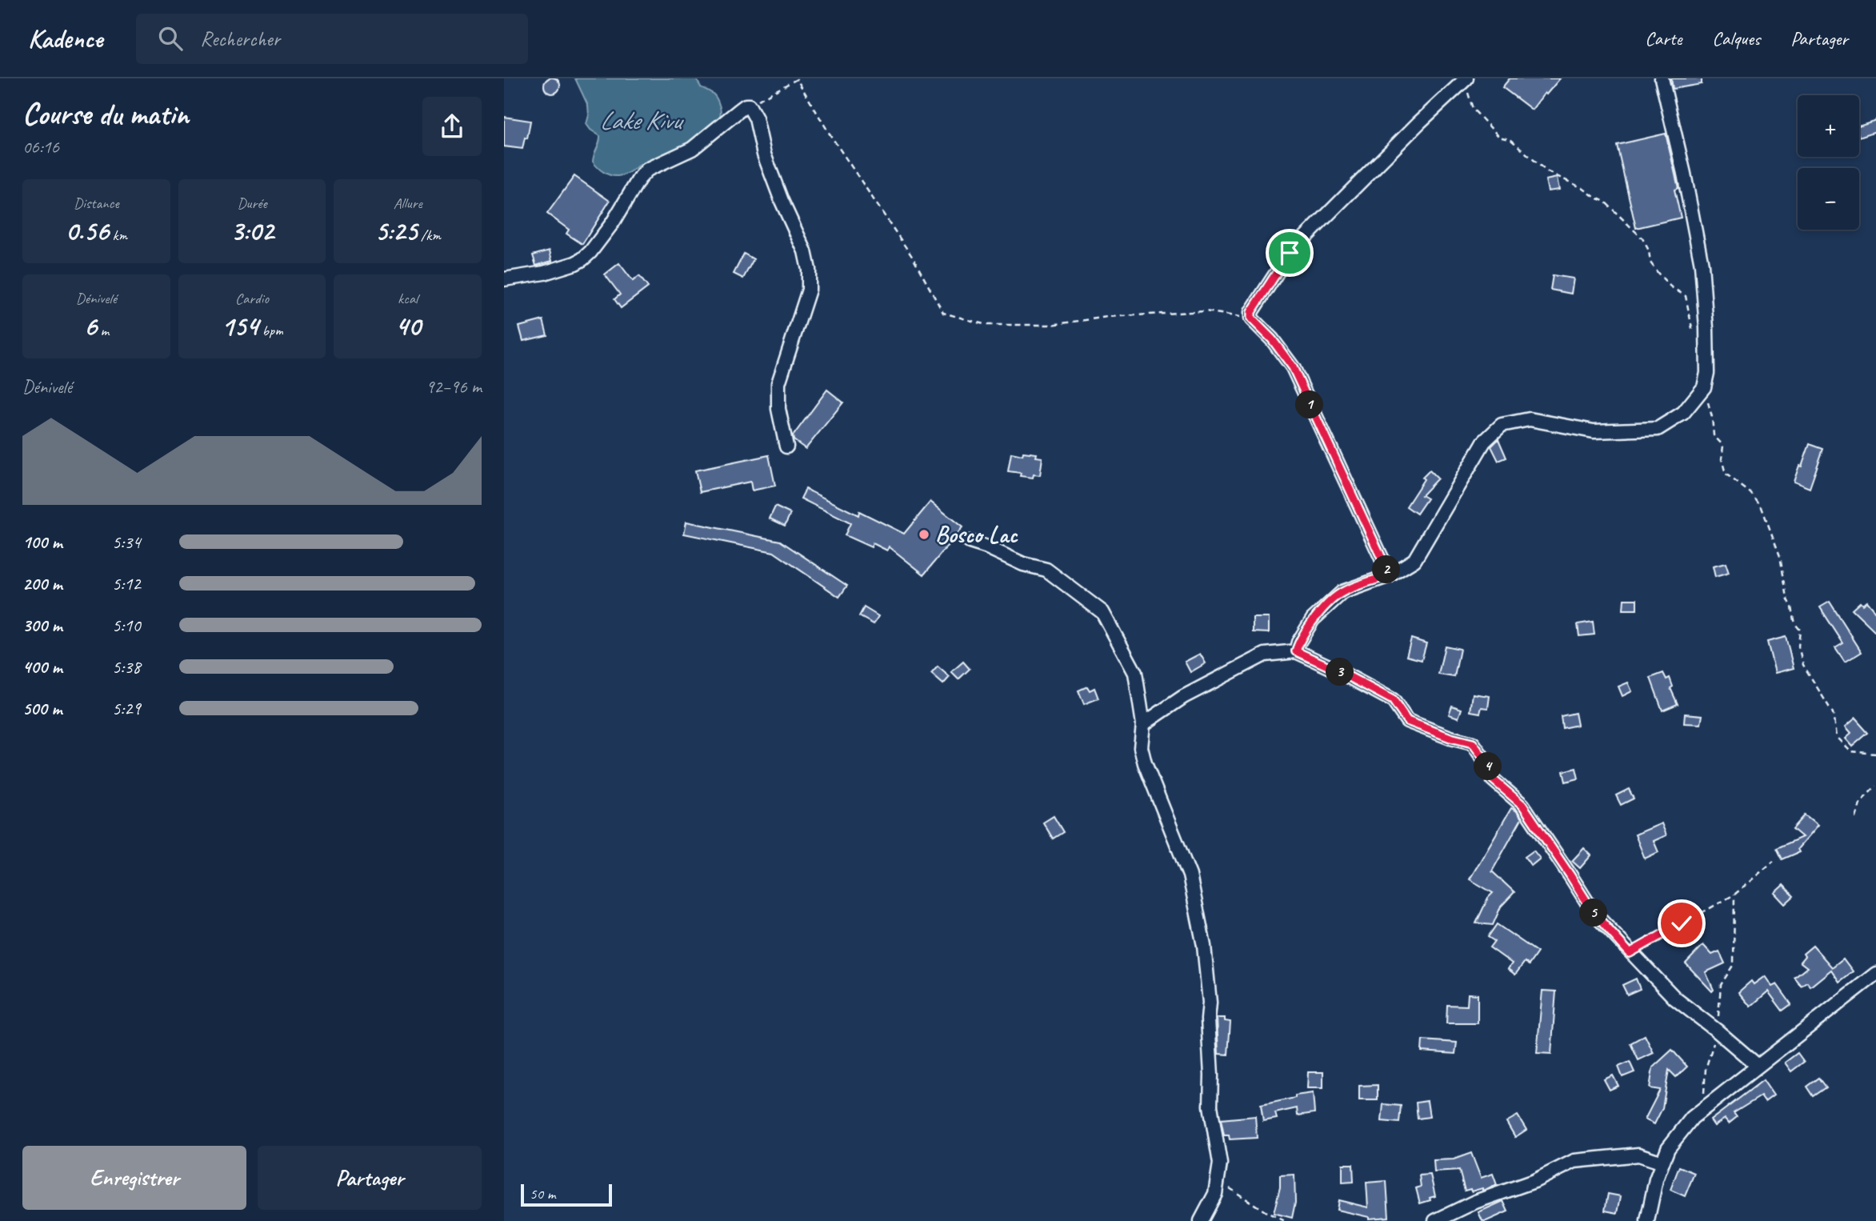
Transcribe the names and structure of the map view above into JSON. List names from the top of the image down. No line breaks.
{"water":["Lake Kivu"],"places":["Bosco Lac"],"scale_bar":"50 m","page":{"header":"Kadence","search":"Rechercher","nav":["Carte","Calques","Partager"],"heading":["Course du matin","06:16"],"map_buttons":["+","−"],"stats":[["Distance","0.56 km"],["Durée","3:02"],["Allure","5:25 /km"],["Dénivelé","6 m"],["Cardio","154 bpm"],["kcal","40"]],"chart":["Dénivelé","92–96 m"],"pins":["1","2","3","4","5"],"list":[{"name":"100 m","note":"5:34"},{"name":"200 m","note":"5:12"},{"name":"300 m","note":"5:10"},{"name":"400 m","note":"5:38"},{"name":"500 m","note":"5:29"}],"buttons":["Enregistrer","Partager"],"scale":"50 m"}}
